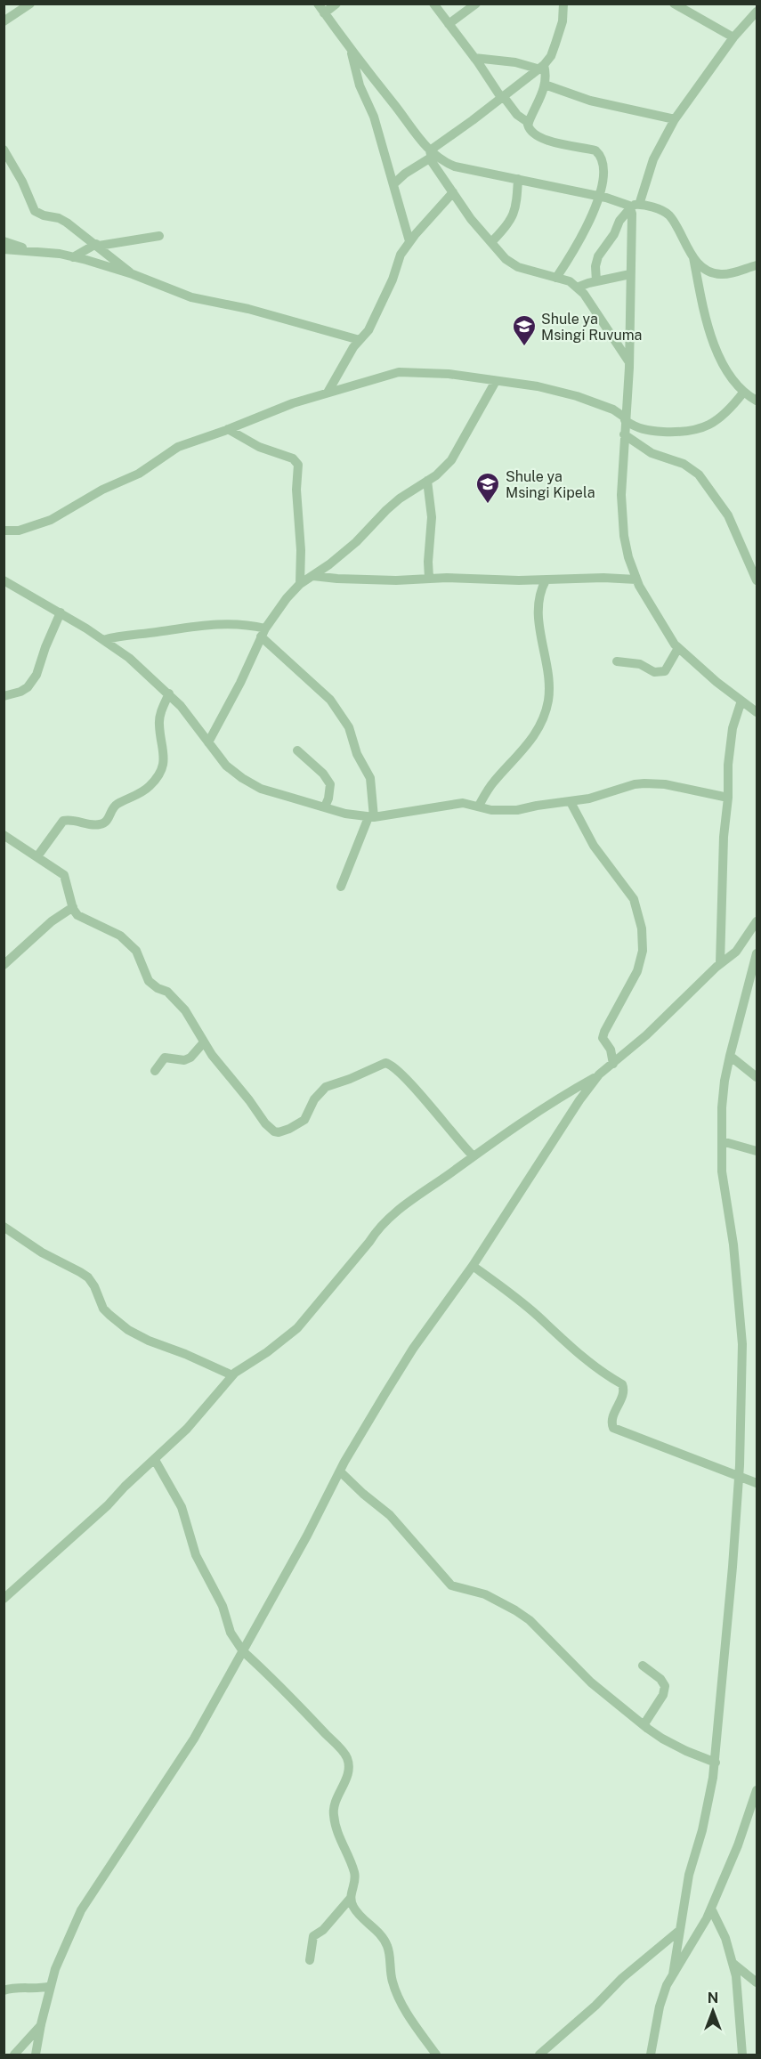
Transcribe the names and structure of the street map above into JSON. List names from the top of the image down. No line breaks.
{"places":{"school or university":["Shule ya Msingi Ruvuma","Shule ya Msingi Kipela"]},"north":"top"}
